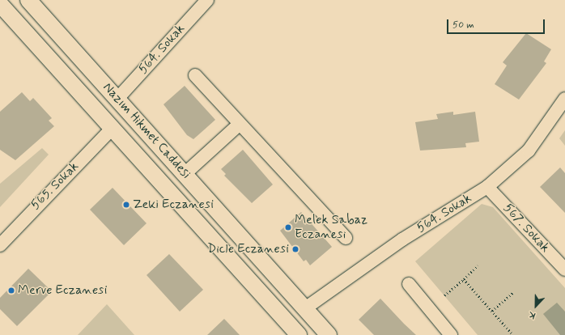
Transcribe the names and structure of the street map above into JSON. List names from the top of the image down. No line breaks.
{"streets":{"main road":["Nazım Hikmet Caddesi"],"street":["564. Sokak","565. Sokak","567. Sokak"]},"crossings":[["564. Sokak","Nazım Hikmet Caddesi"],["564. Sokak","567. Sokak"],["Nazım Hikmet Caddesi","565. Sokak"]],"places":["Zeki Eczanesi","Melek Sabaz Eczanesi","Dicle Eczanesi","Merve Eczanesi"],"scale_bar":"50 m","north":"bottom"}
